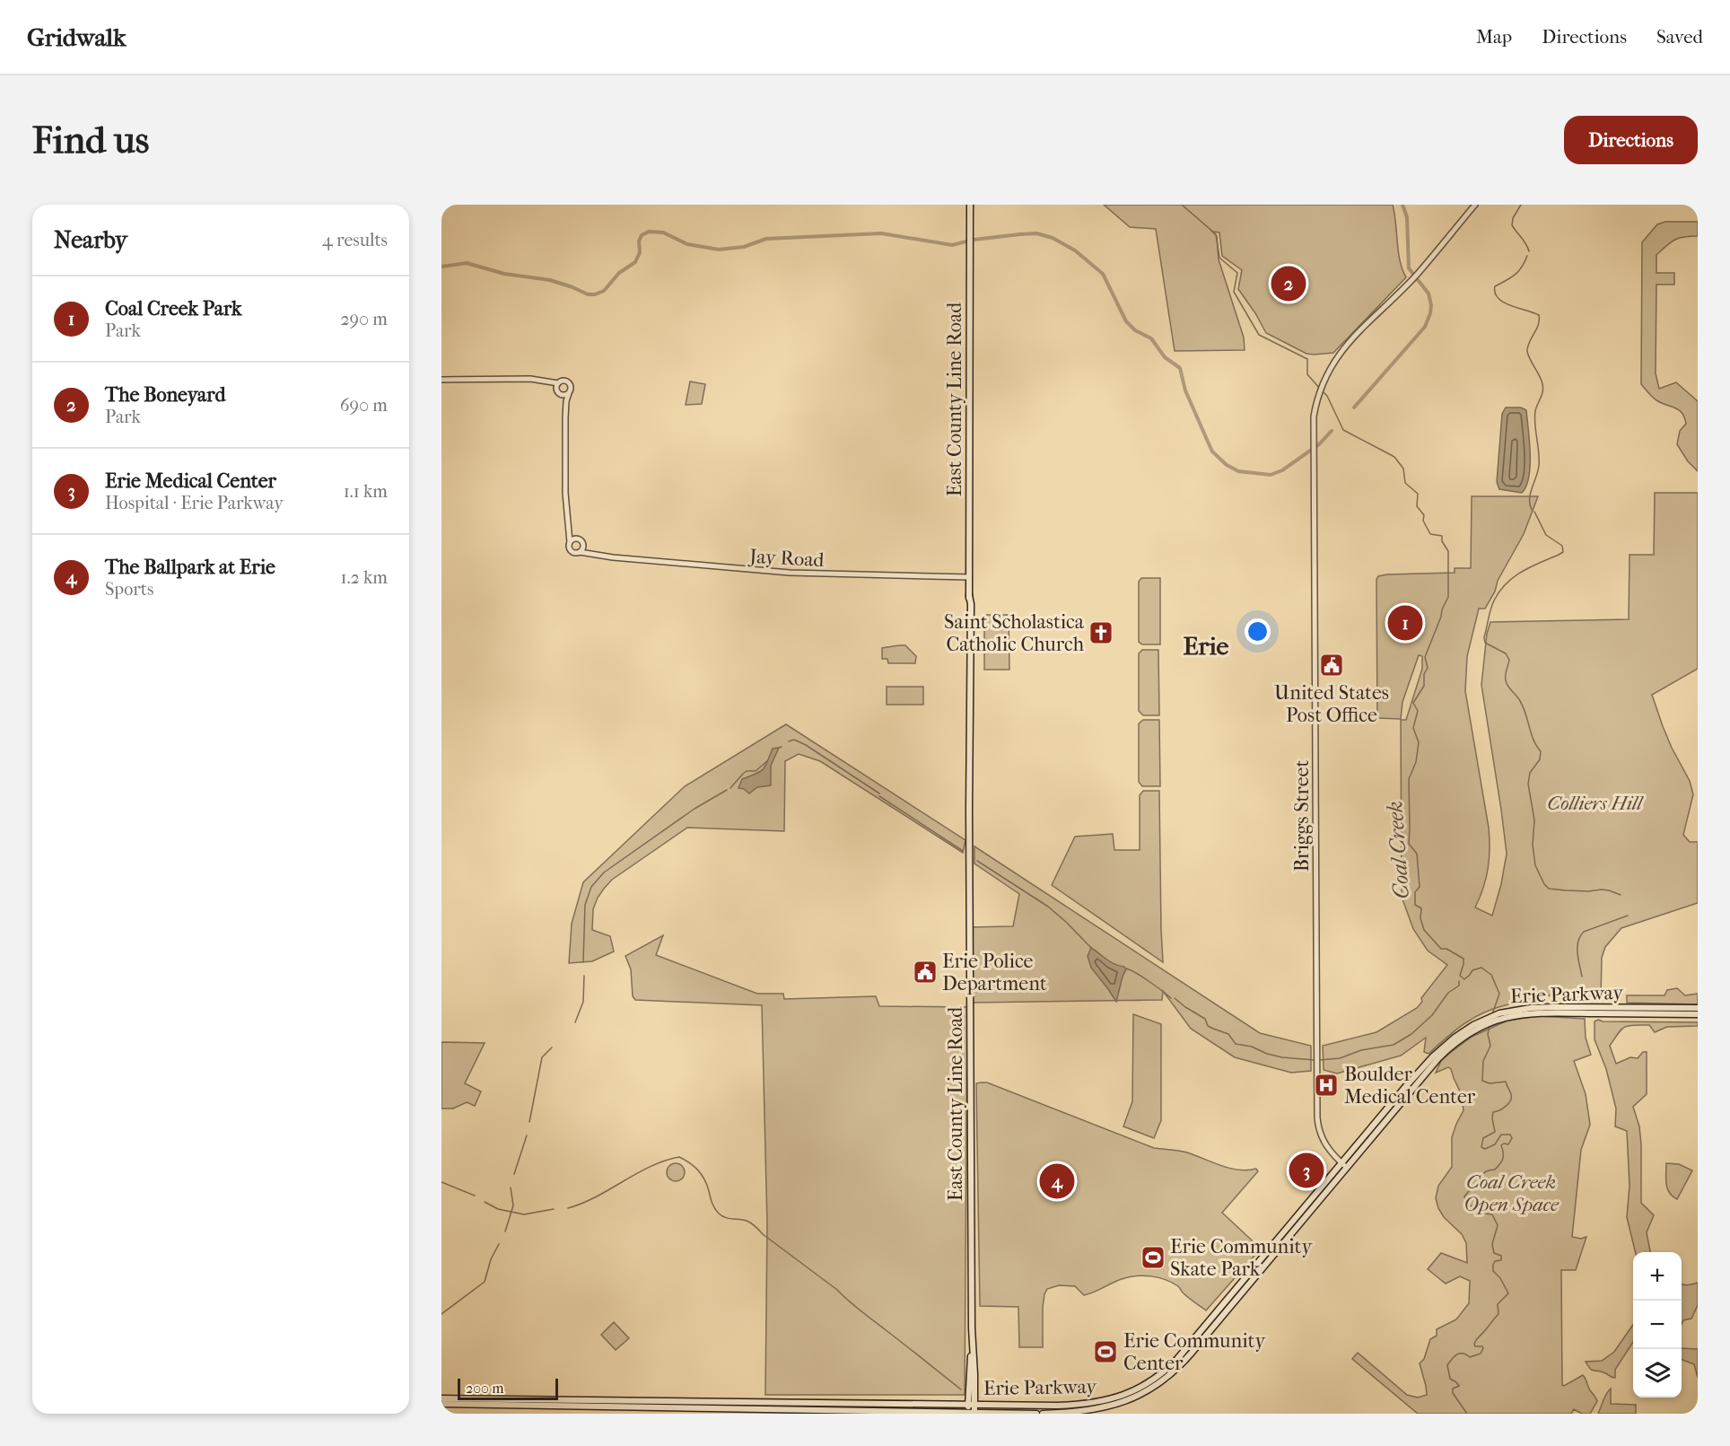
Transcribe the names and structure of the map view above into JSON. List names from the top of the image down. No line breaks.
{"streets":{"main road":["East County Line Road","Erie Parkway"],"street":["Jay Road","Briggs Street"]},"crossings":[["East County Line Road","Jay Road"],["East County Line Road","Erie Parkway"],["Briggs Street","Erie Parkway"]],"districts":["Erie"],"water":["Coal Creek"],"parks":["Colliers Hill","Coal Creek Open Space"],"places":{"church":["Saint Scholastica Catholic Church"],"public building":["United States Post Office","Erie Police Department"],"hospital":["Boulder Medical Center"],"sports":["Erie Community Skate Park","Erie Community Center"]},"scale_bar":"200 m","page":{"header":"Gridwalk","nav":["Map","Directions","Saved"],"buttons":"Directions","title":"Find us","heading":["Nearby","4 results"],"pins":["2","1","3","4"],"list":[{"mark":"1","name":"Coal Creek Park","note":"Park","value":"290 m"},{"mark":"2","name":"The Boneyard","note":"Park","value":"690 m"},{"mark":"3","name":"Erie Medical Center","note":"Hospital · Erie Parkway","value":"1.1 km"},{"mark":"4","name":"The Ballpark at Erie","note":"Sports","value":"1.2 km"}],"map_buttons":["+","−"],"scale":"200 m"}}
